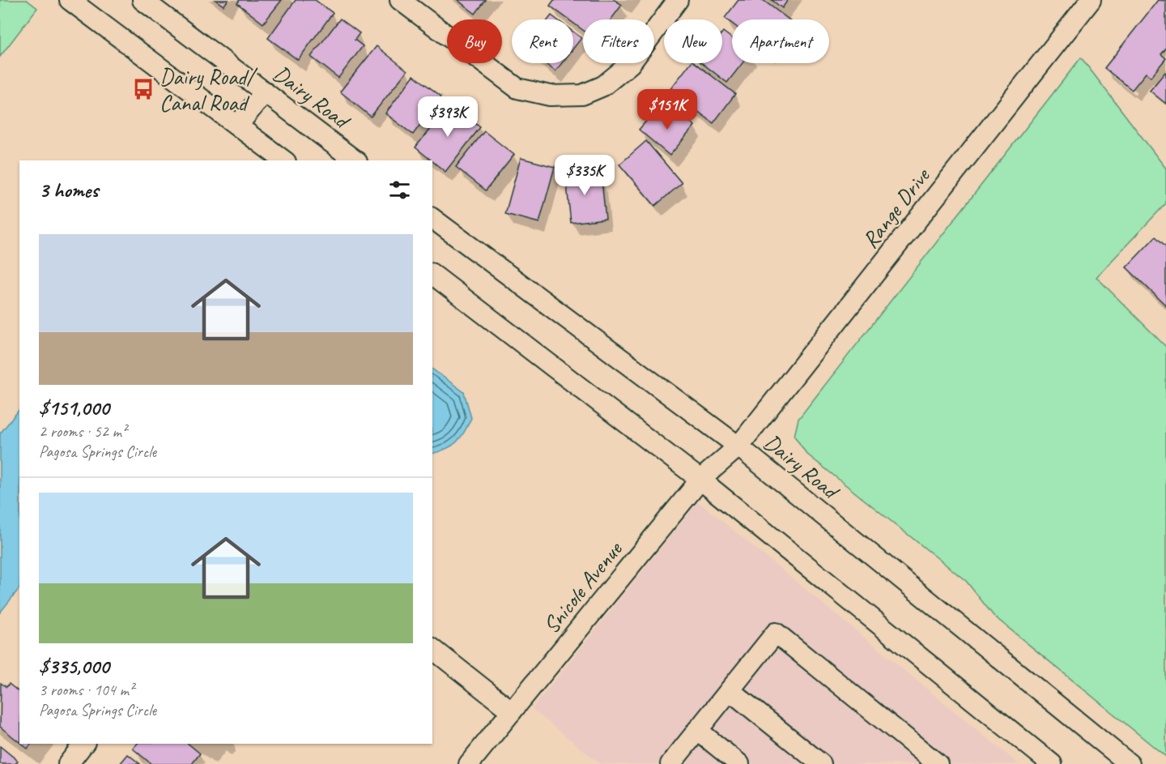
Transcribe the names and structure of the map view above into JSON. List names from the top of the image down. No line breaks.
{"streets":{"street":["Dairy Road","Range Drive","Snicole Avenue"]},"crossings":[["Dairy Road","Range Drive"],["Dairy Road","Snicole Avenue"],["Range Drive","Snicole Avenue"]],"places":{"bus stop":["Dairy Road/ Canal Road"]},"page":{"chip":["Buy","Rent","Filters","New","Apartment"],"price":["$151K","$393K","$335K"],"heading":"3 homes","list":[{"name":"$151,000","note":"2 rooms · 52 m² · Pagosa Springs Circle"},{"name":"$335,000","note":"3 rooms · 104 m² · Pagosa Springs Circle"}]}}
